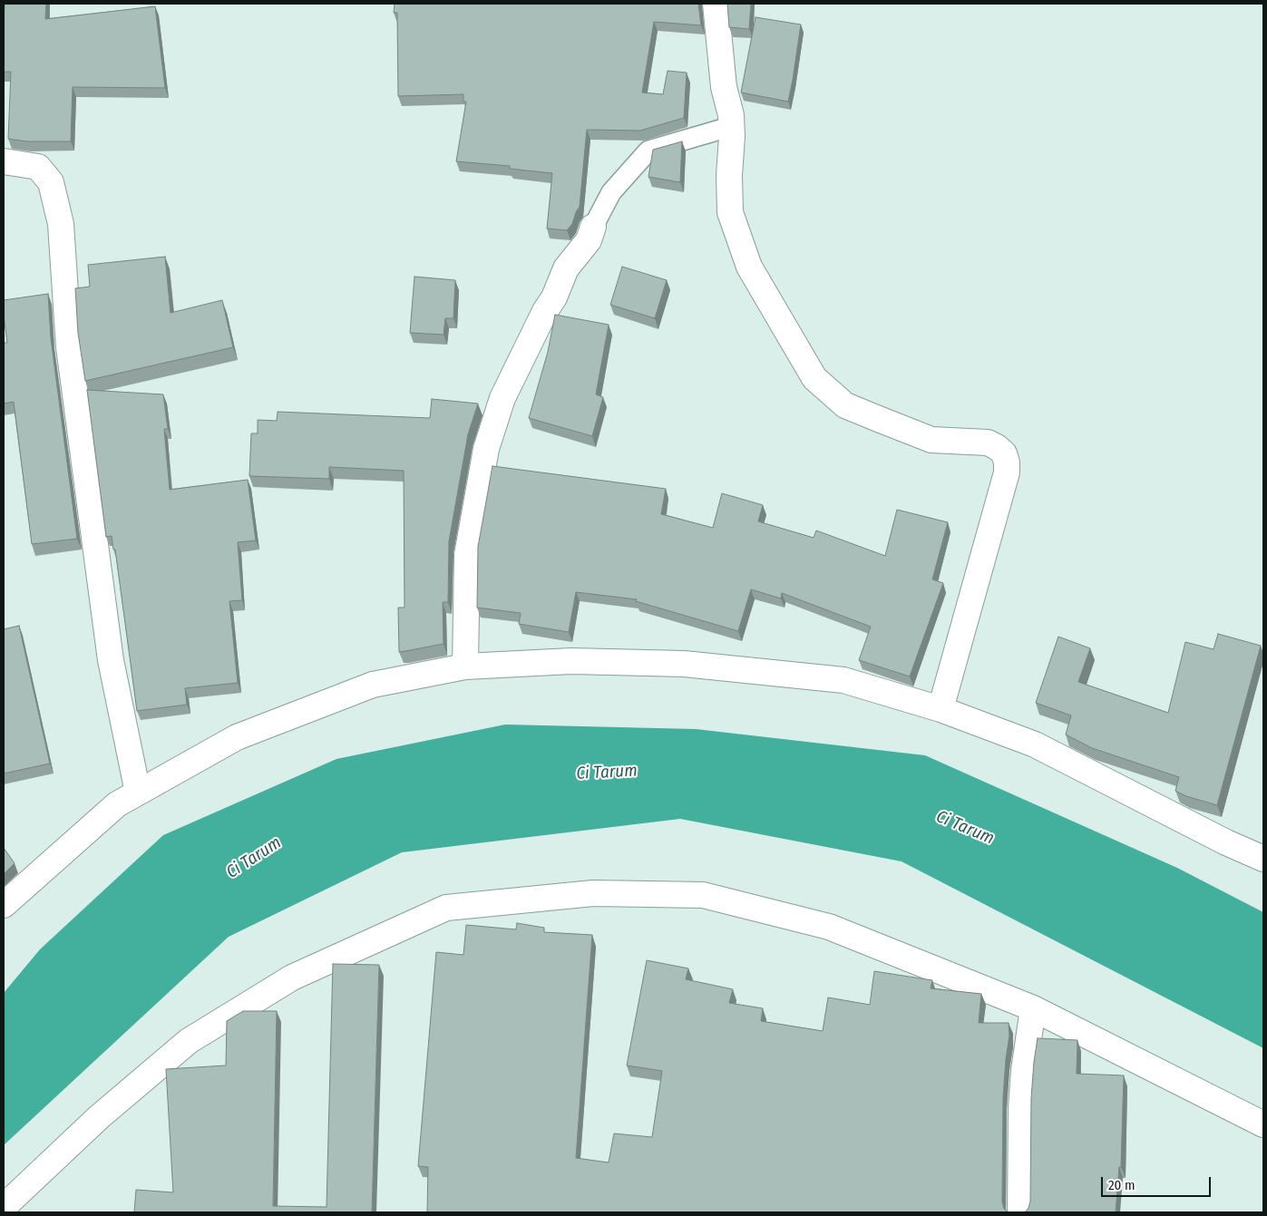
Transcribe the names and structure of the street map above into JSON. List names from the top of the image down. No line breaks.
{"water":["Ci Tarum"],"scale_bar":"20 m"}
